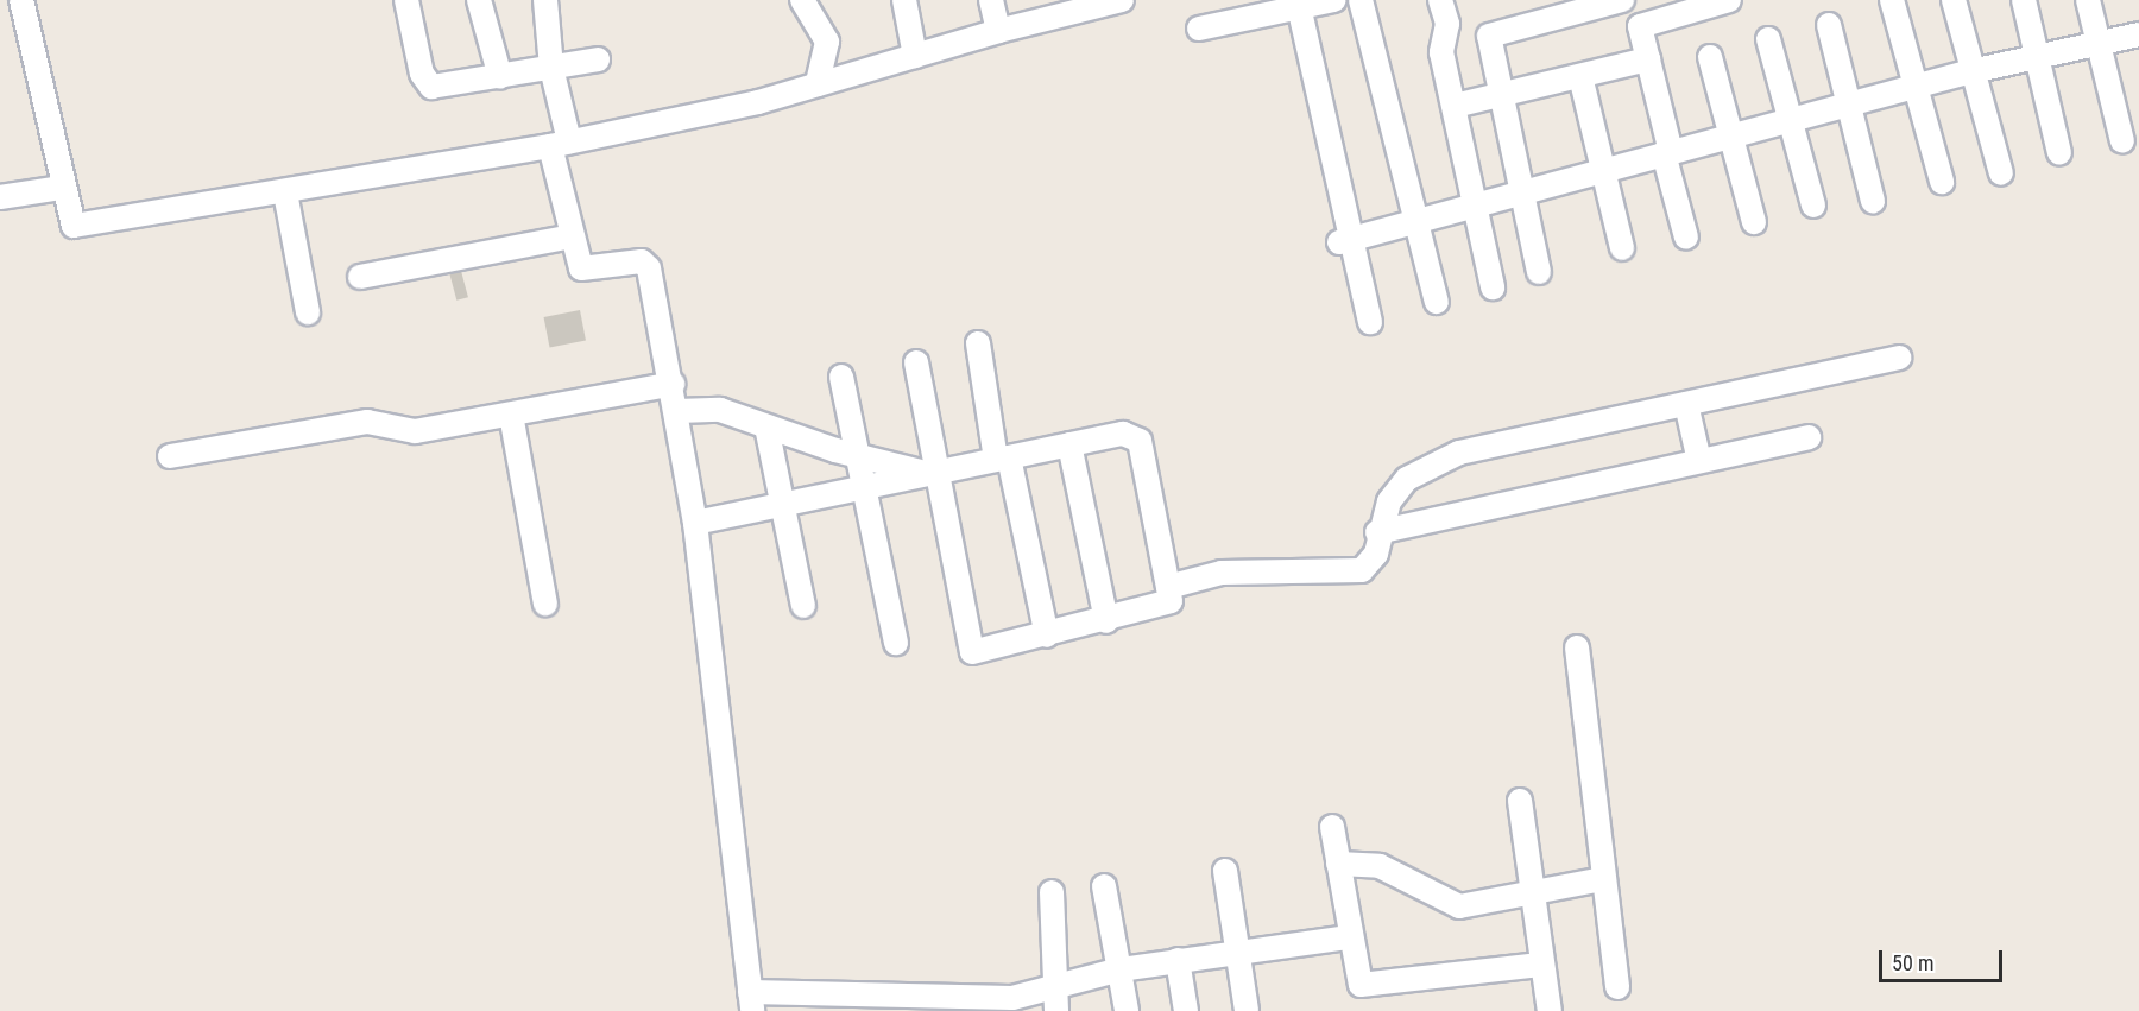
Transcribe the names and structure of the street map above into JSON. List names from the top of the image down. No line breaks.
{"scale_bar":"50 m"}
